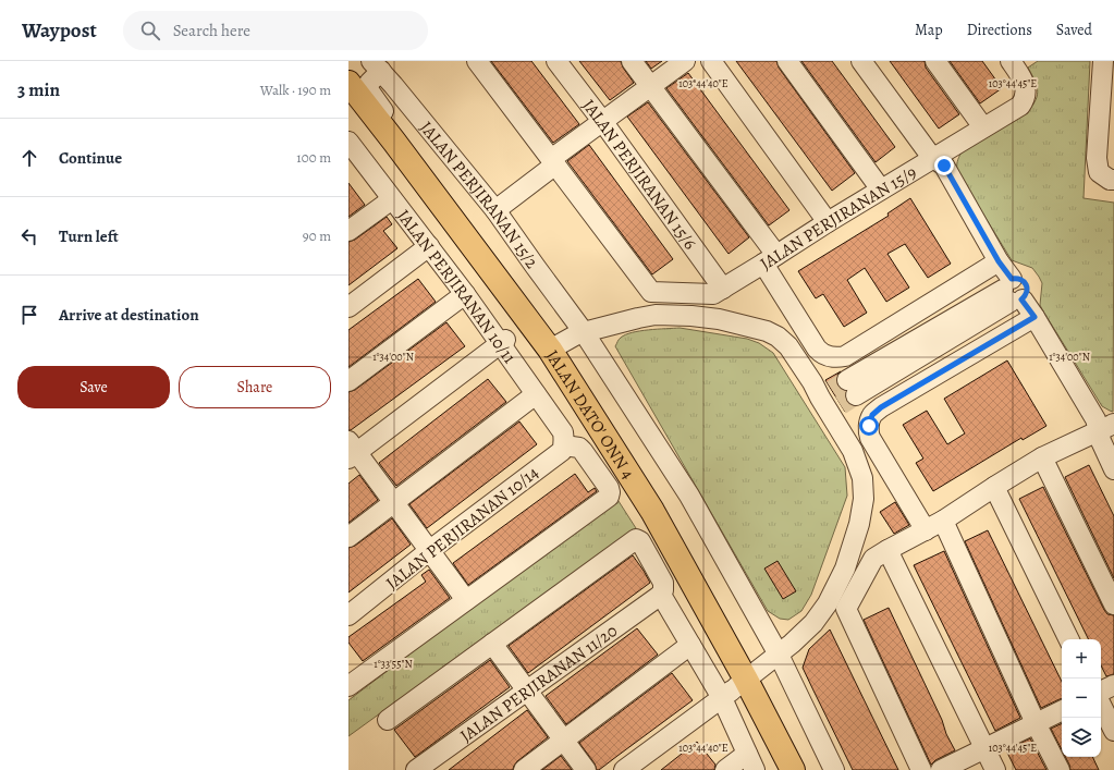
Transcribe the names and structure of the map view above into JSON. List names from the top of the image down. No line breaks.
{"streets":{"main road":["JALAN DATO' ONN 4"],"street":["JALAN PERJIRANAN 15/6","JALAN PERJIRANAN 15/2","JALAN PERJIRANAN 15/9","JALAN PERJIRANAN 10/11","JALAN PERJIRANAN 10/14","JALAN PERJIRANAN 11/20"]},"crossings":[["JALAN PERJIRANAN 15/6","JALAN PERJIRANAN 15/9"],["JALAN PERJIRANAN 10/11","JALAN DATO' ONN 4"],["JALAN PERJIRANAN 10/11","JALAN PERJIRANAN 10/14"]],"page":{"header":"Waypost","search":"Search here","nav":["Map","Directions","Saved"],"heading":["3 min","Walk · 190 m"],"list":[["Continue","100 m"],["Turn left","90 m"],"Arrive at destination"],"buttons":["Save","Share"],"map_buttons":["+","−"]},"coordinates":["103°44'40\"E","103°44'45\"E","1°34'00\"N","1°33'55\"N"]}
